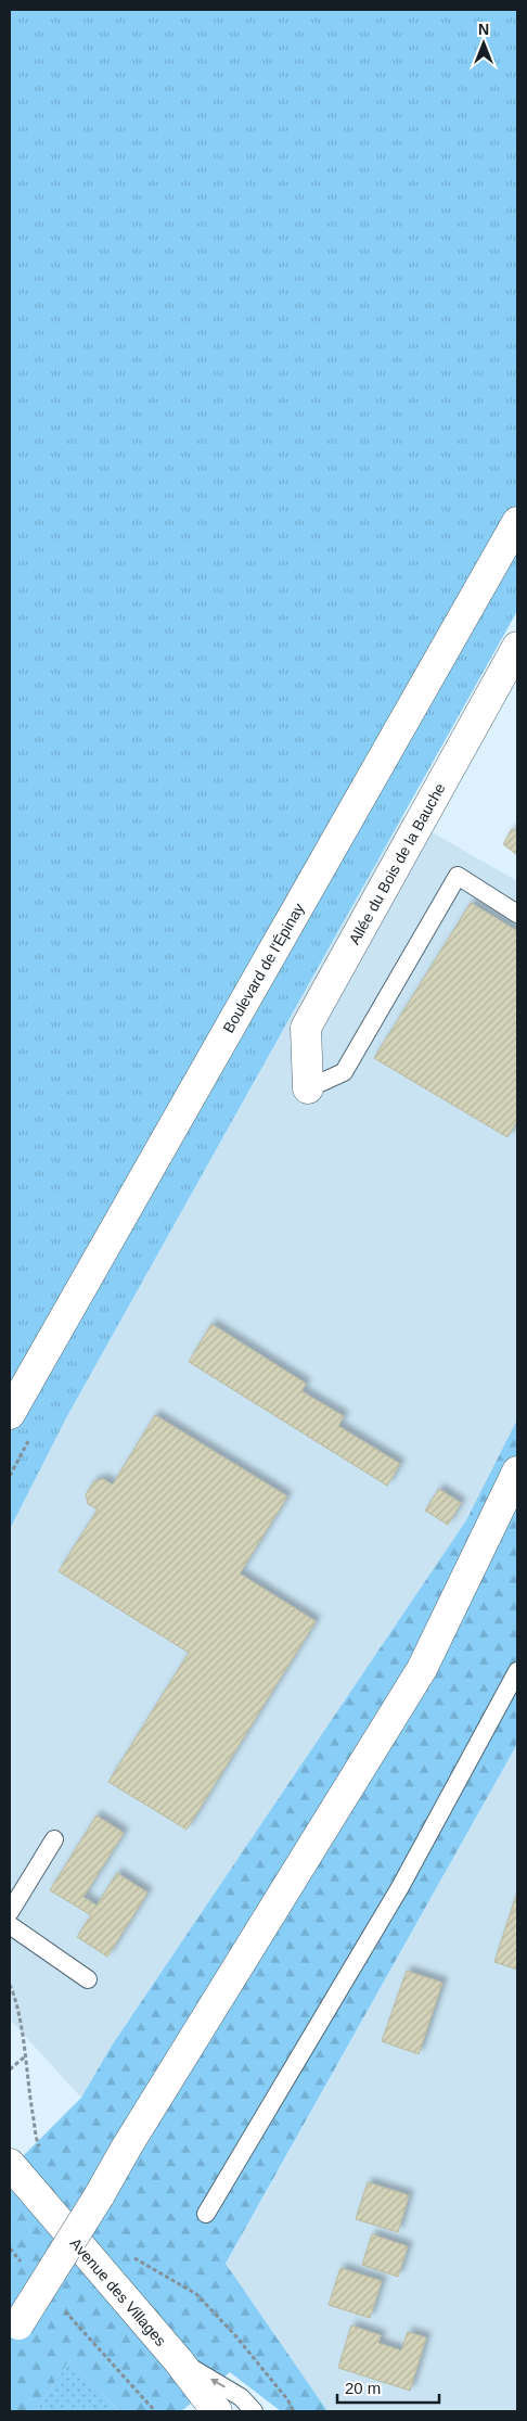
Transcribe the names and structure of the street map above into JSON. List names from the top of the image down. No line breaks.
{"streets":{"street":["Allée du Bois de la Bauche","Boulevard de l'Épinay","Avenue des Villages"]},"scale_bar":"20 m","north":"top"}
